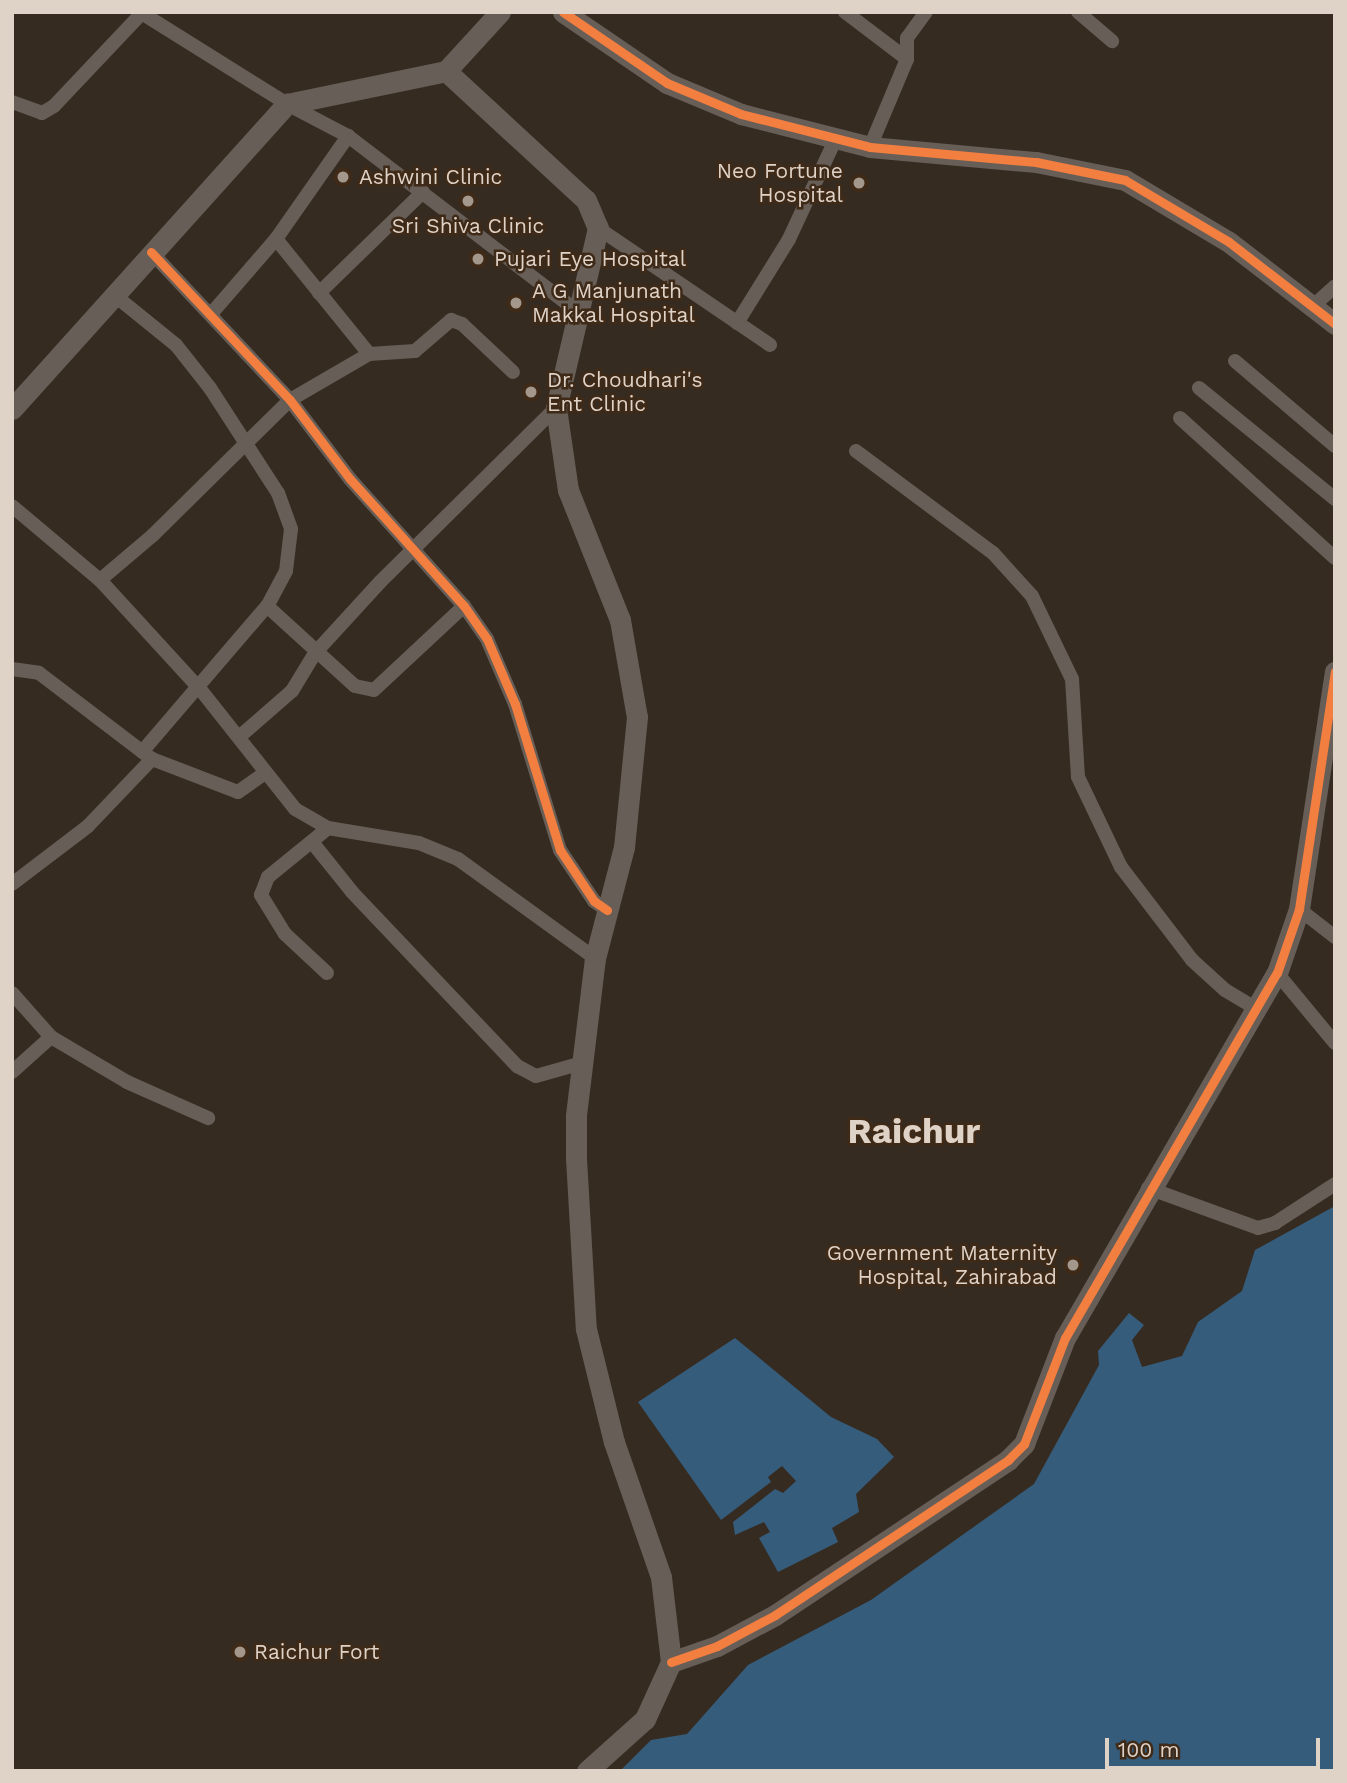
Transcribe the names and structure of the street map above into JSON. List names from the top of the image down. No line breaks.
{"districts":["Raichur"],"places":["Ashwini Clinic","Neo Fortune Hospital","Sri Shiva Clinic","Pujari Eye Hospital","A G Manjunath Makkal Hospital","Dr. Choudhari's Ent Clinic","Government Maternity Hospital, Zahirabad","Raichur Fort"],"scale_bar":"100 m"}
